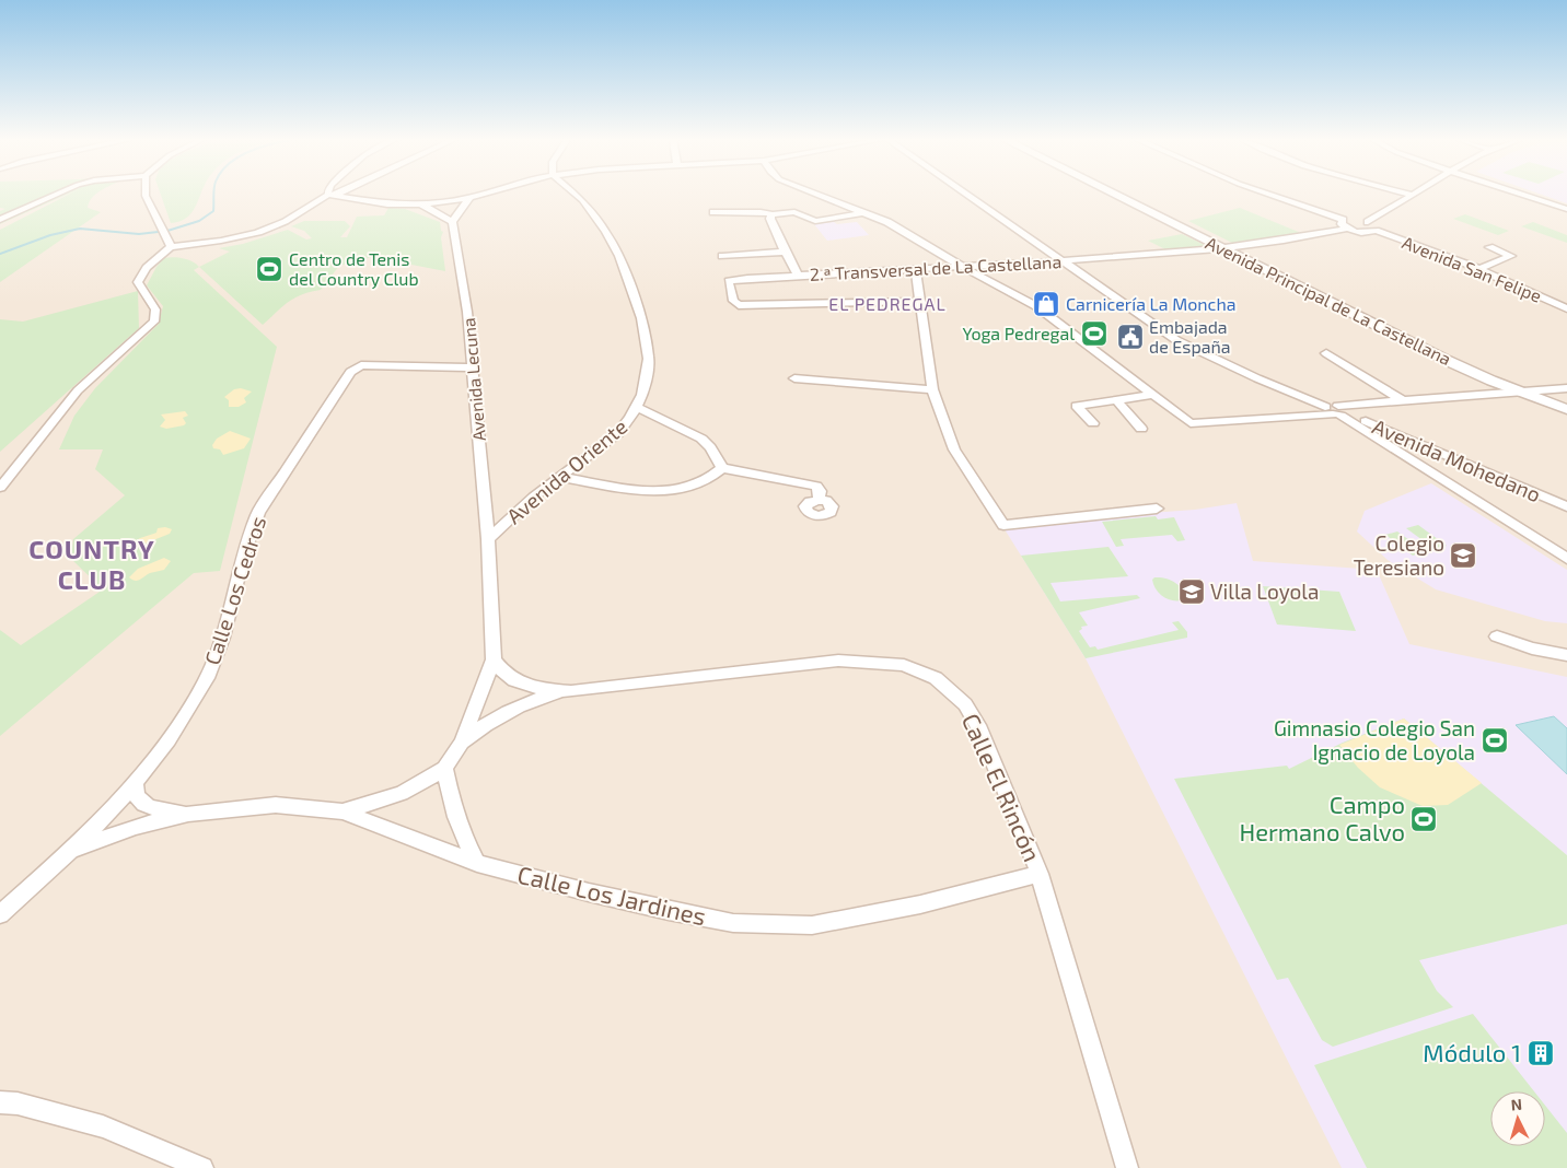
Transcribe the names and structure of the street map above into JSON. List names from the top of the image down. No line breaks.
{"streets":{"street":["2.ª Transversal de La Castellana","Avenida San Felipe","Avenida Principal de La Castellana","Avenida Lecuna","Avenida Mohedano","Avenida Oriente","Calle Los Cedros","Calle El Rincón","Calle Los Jardines"]},"crossings":[["2.ª Transversal de La Castellana","Avenida San Felipe"],["2.ª Transversal de La Castellana","Avenida Principal de La Castellana"],["2.ª Transversal de La Castellana","Avenida Mohedano"],["Avenida Lecuna","Avenida Oriente"],["Avenida Lecuna","Calle Los Cedros"],["Avenida Oriente","Calle El Rincón"],["Avenida Oriente","Calle Los Jardines"],["Calle Los Cedros","Calle Los Jardines"],["Calle El Rincón","Calle Los Jardines"]],"districts":["EL PEDREGAL","COUNTRY CLUB"],"places":{"sports":["Centro de Tenis del Country Club","Yoga Pedregal","Gimnasio Colegio San Ignacio de Loyola","Campo Hermano Calvo"],"shop":["Carnicería La Moncha"],"public building":["Embajada de España"],"school or university":["Colegio Teresiano","Villa Loyola"],"building":["Módulo 1"]},"north":"top"}
